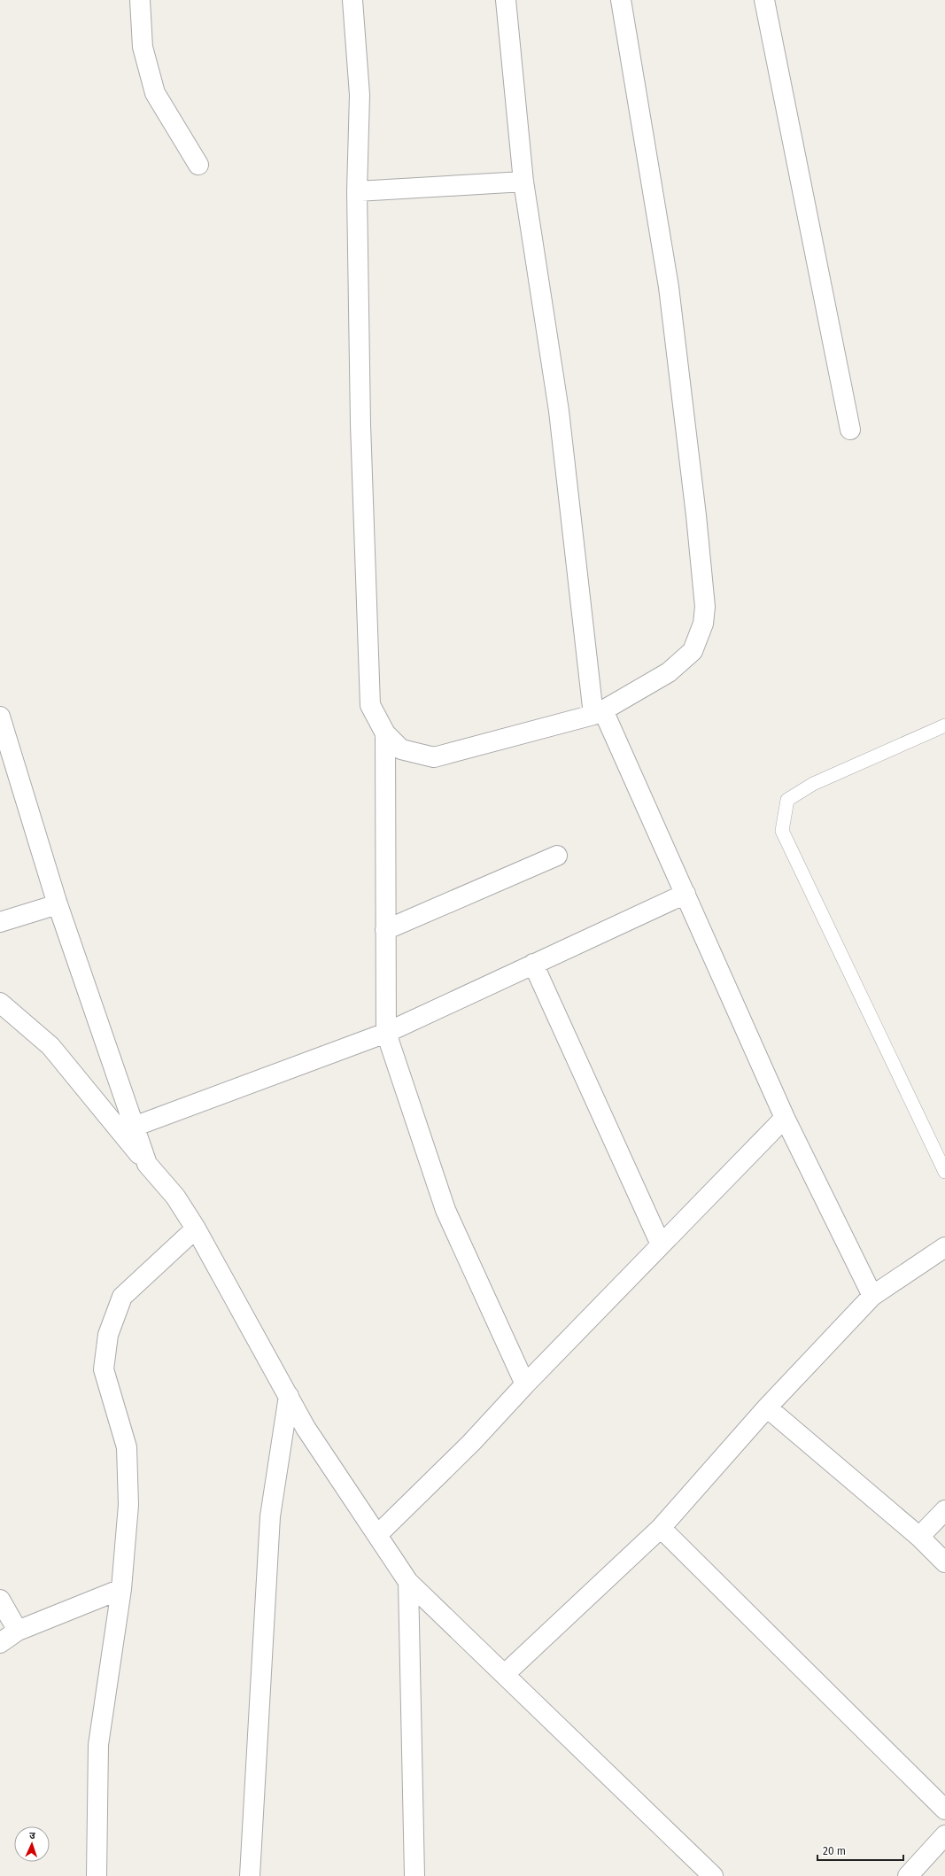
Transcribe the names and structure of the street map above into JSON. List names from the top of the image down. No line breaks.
{"scale_bar":"20 m","north":"top"}
